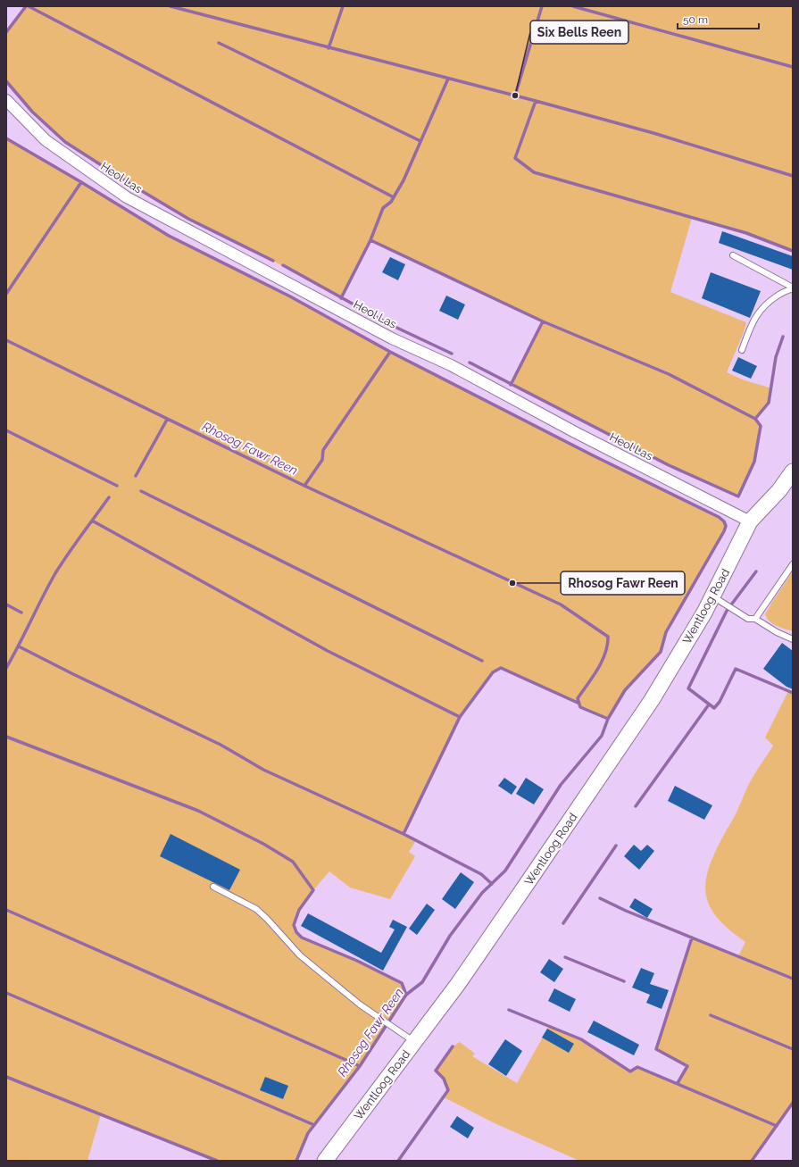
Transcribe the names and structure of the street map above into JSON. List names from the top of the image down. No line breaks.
{"streets":{"main road":["Wentloog Road"],"street":["Heol Las"]},"crossings":[["Heol Las","Wentloog Road"]],"water":["Rhosog Fawr Reen"],"places":["Six Bells Reen","Rhosog Fawr Reen"],"scale_bar":"50 m"}
